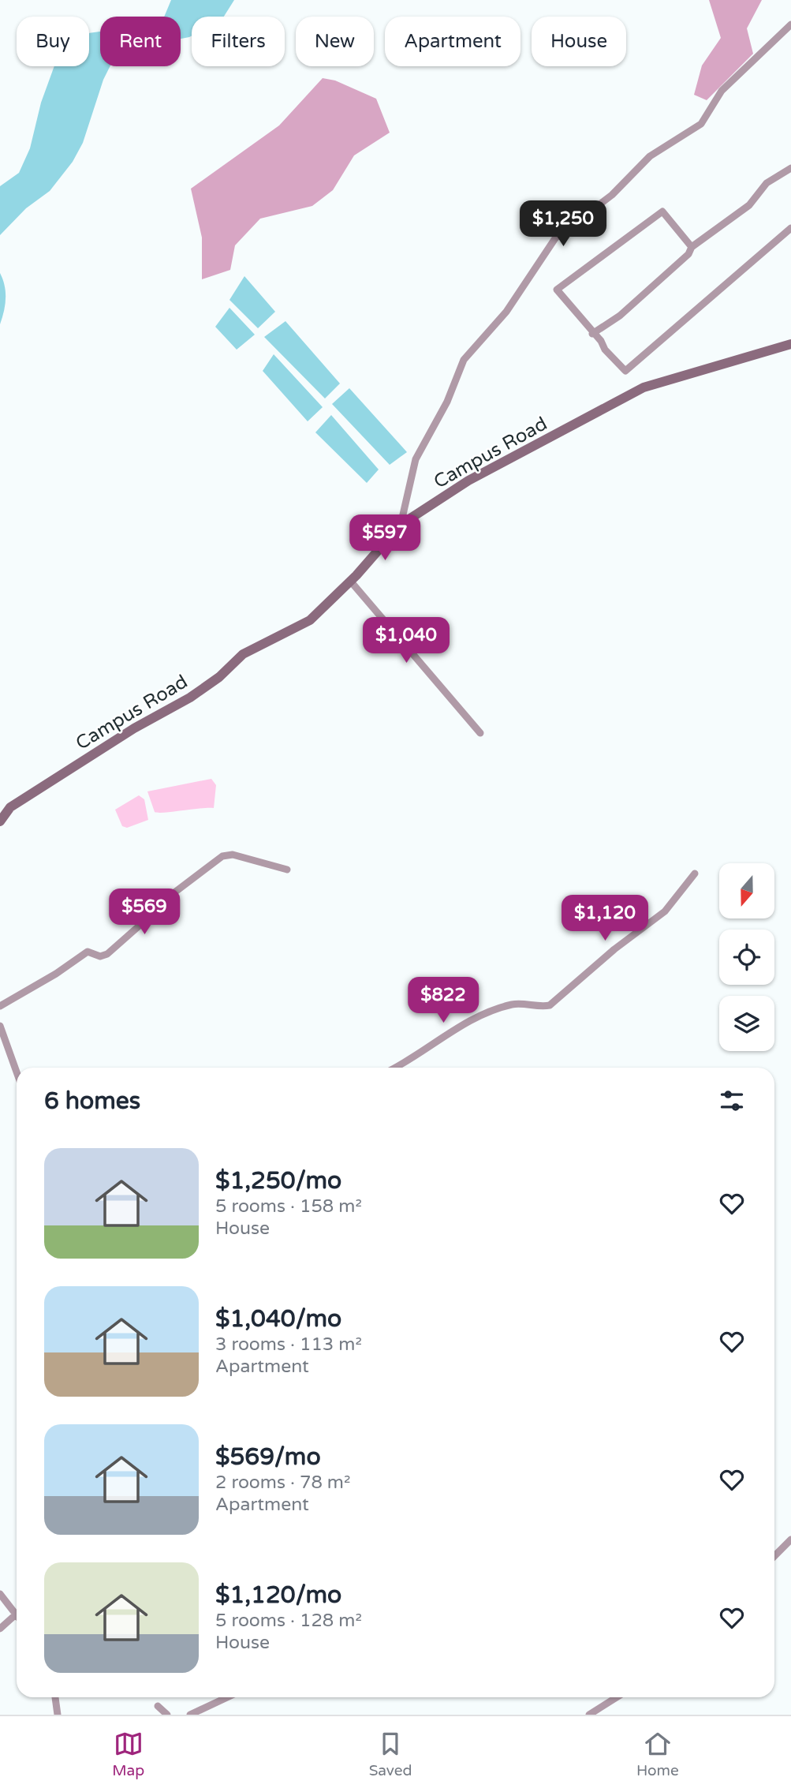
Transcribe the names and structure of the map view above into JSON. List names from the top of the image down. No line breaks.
{"streets":{"street":["Campus Road"]},"north":"bottom","page":{"chip":["Buy","Rent","Filters","New","Apartment","House"],"price":["$1,250","$597","$1,040","$569","$1,120","$822"],"heading":"6 homes","list":[{"name":"$1,250/mo","note":"5 rooms · 158 m² · House"},{"name":"$1,040/mo","note":"3 rooms · 113 m² · Apartment"},{"name":"$569/mo","note":"2 rooms · 78 m² · Apartment"},{"name":"$1,120/mo","note":"5 rooms · 128 m² · House"}],"tabs":["Map","Saved","Home"]}}
